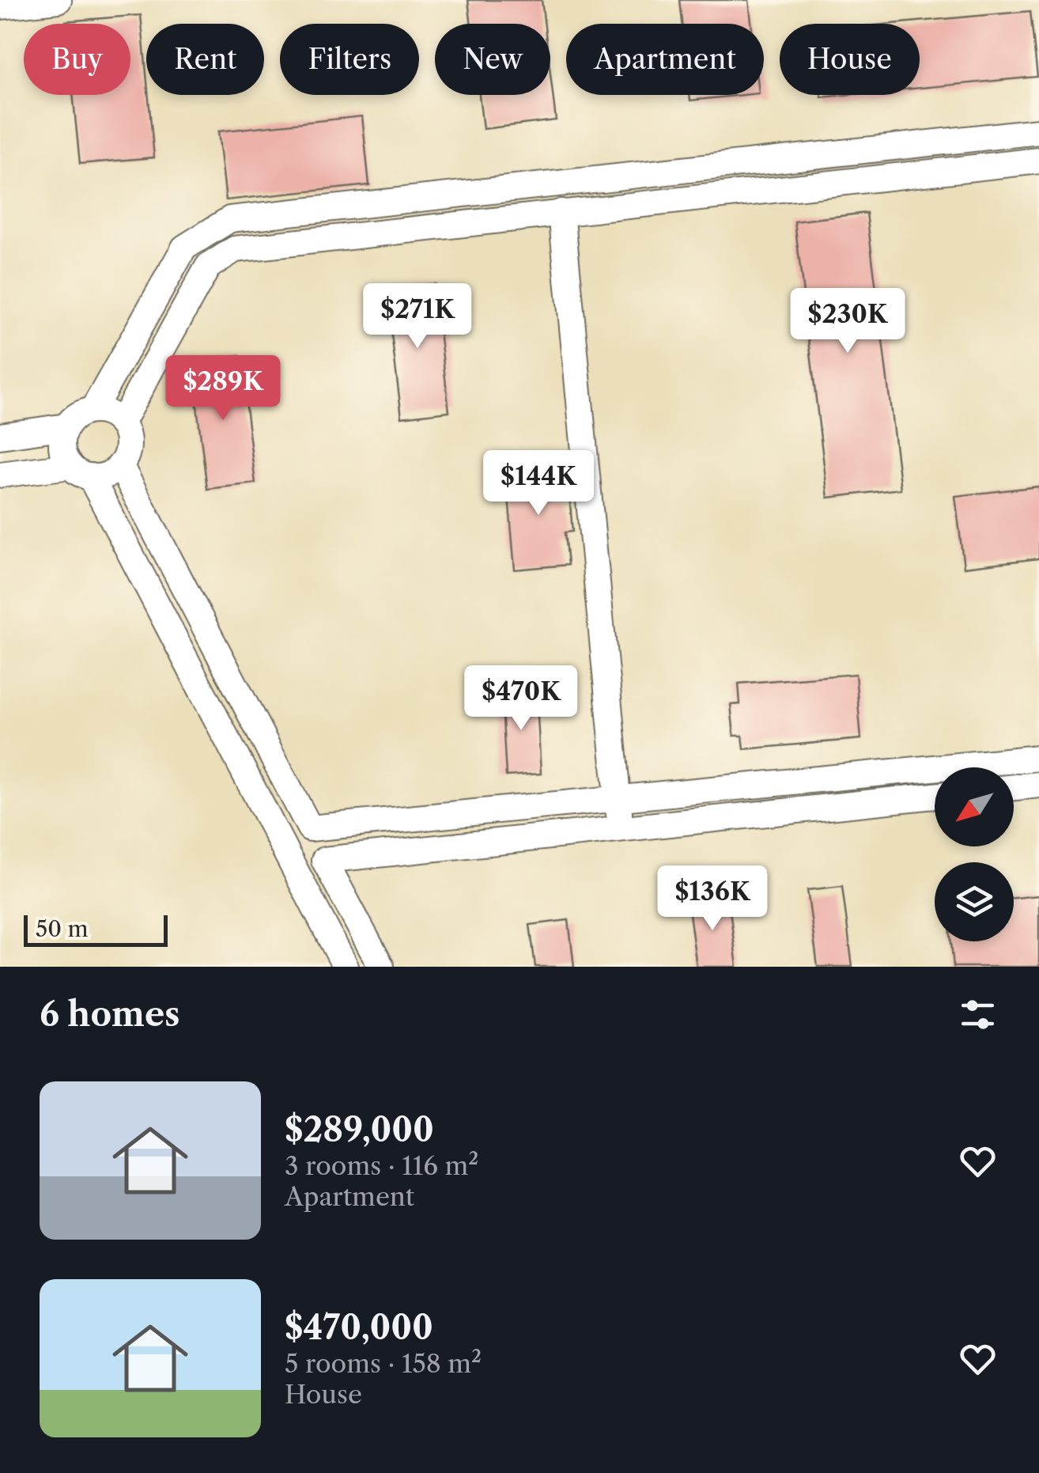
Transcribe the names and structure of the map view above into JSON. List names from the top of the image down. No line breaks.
{"scale_bar":"50 m","north":"bottom left","page":{"chip":["Buy","Rent","Filters","New","Apartment","House"],"price":["$271K","$230K","$289K","$144K","$470K","$136K"],"scale":"50 m","heading":"6 homes","list":[{"name":"$289,000","note":"3 rooms · 116 m² · Apartment"},{"name":"$470,000","note":"5 rooms · 158 m² · House"}]}}
